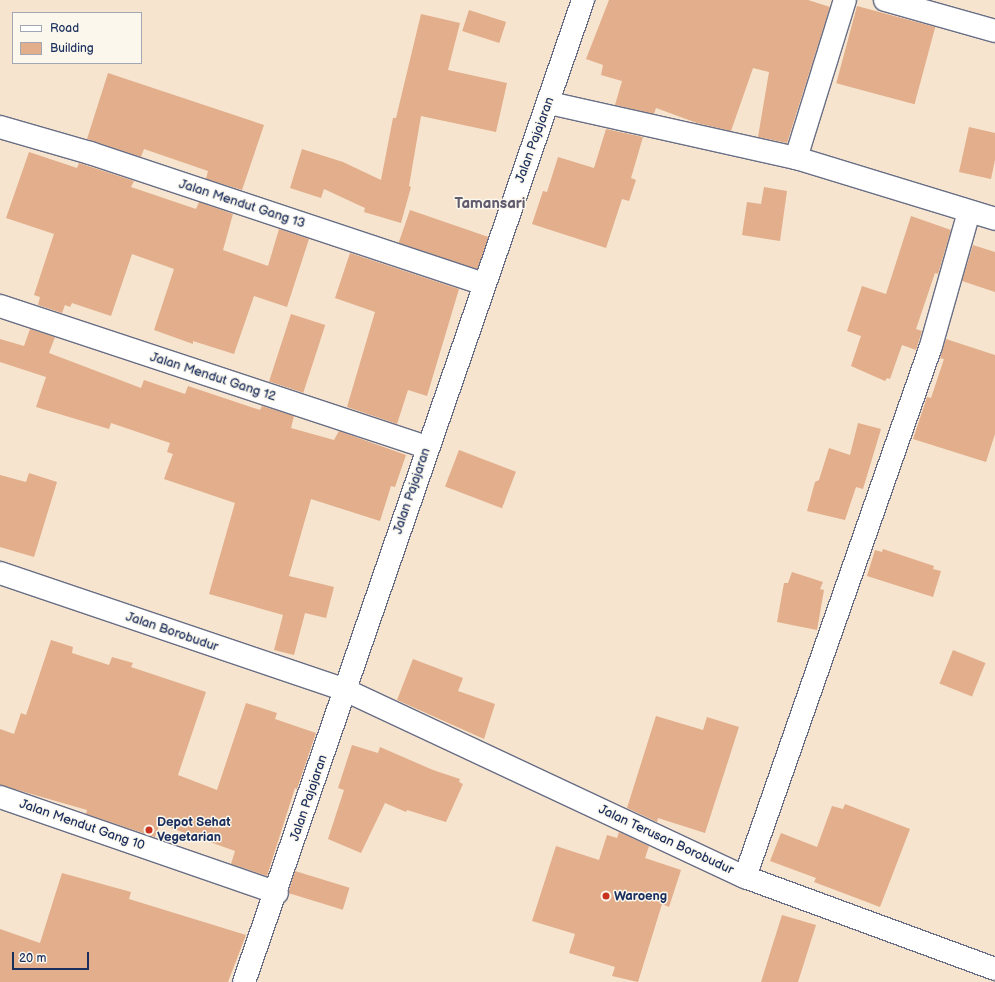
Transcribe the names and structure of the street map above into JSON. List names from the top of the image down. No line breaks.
{"streets":{"street":["Jalan Pajajaran","Jalan Mendut Gang 13","Jalan Mendut Gang 12","Jalan Borobudur","Jalan Mendut Gang 10","Jalan Terusan Borobudur"]},"crossings":[["Jalan Pajajaran","Jalan Mendut Gang 13"],["Jalan Pajajaran","Jalan Mendut Gang 12"],["Jalan Pajajaran","Jalan Borobudur"],["Jalan Pajajaran","Jalan Mendut Gang 10"],["Jalan Pajajaran","Jalan Terusan Borobudur"],["Jalan Borobudur","Jalan Terusan Borobudur"]],"districts":["Tamansari"],"places":["Depot Sehat Vegetarian","Waroeng"],"legend":["Road","Building"],"scale_bar":"20 m"}
